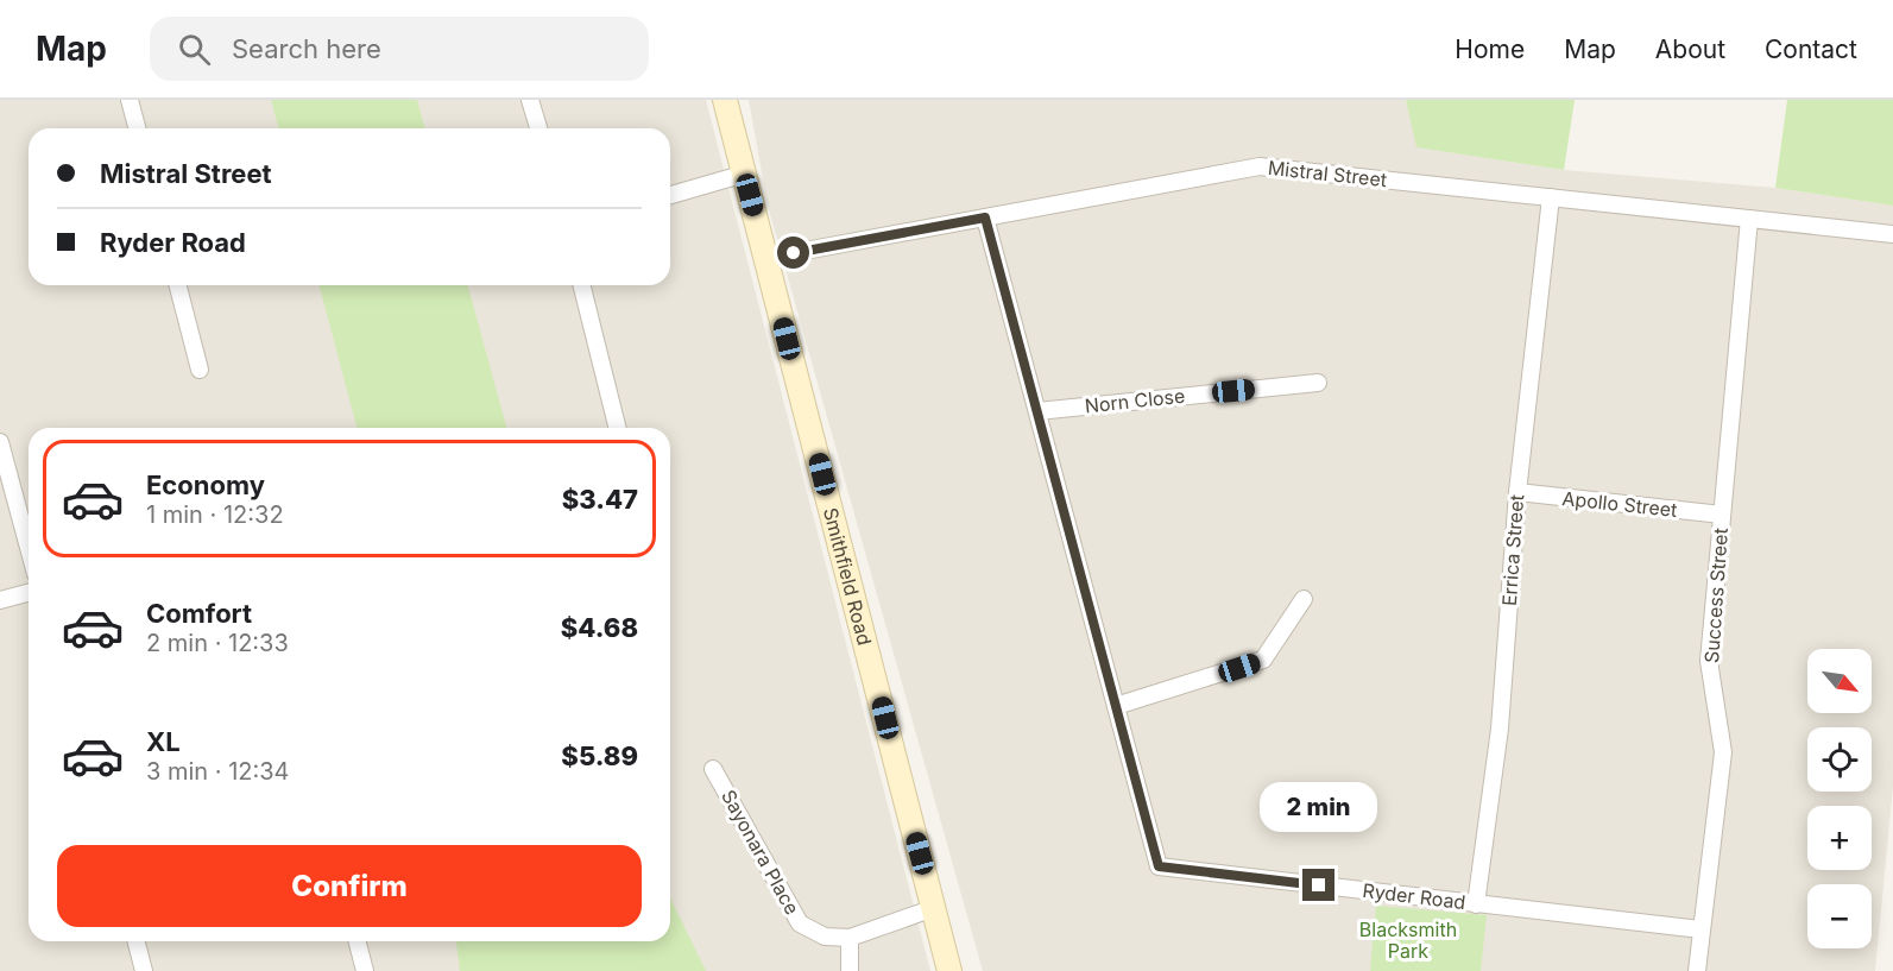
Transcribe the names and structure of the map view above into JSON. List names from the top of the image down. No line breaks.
{"streets":{"main road":["Smithfield Road"],"street":["Mistral Street","Norn Close","Apollo Street","Errica Street","Success Street","Sayonara Place","Ryder Road"]},"crossings":[["Mistral Street","Errica Street"],["Mistral Street","Smithfield Road"],["Mistral Street","Success Street"],["Mistral Street","Ryder Road"],["Norn Close","Ryder Road"],["Apollo Street","Errica Street"],["Apollo Street","Success Street"],["Errica Street","Ryder Road"],["Smithfield Road","Sayonara Place"],["Success Street","Ryder Road"]],"parks":["Blacksmith Park"],"north":"bottom right","page":{"header":"Map","search":"Search here","nav":["Home","Map","About","Contact"],"banner":["Mistral Street","Ryder Road"],"list":[{"name":"Economy","note":"1 min · 12:32","value":"$3.47"},{"name":"Comfort","note":"2 min · 12:33","value":"$4.68"},{"name":"XL","note":"3 min · 12:34","value":"$5.89"}],"map_buttons":["+","−"],"bubble":"2 min","buttons":"Confirm"}}
